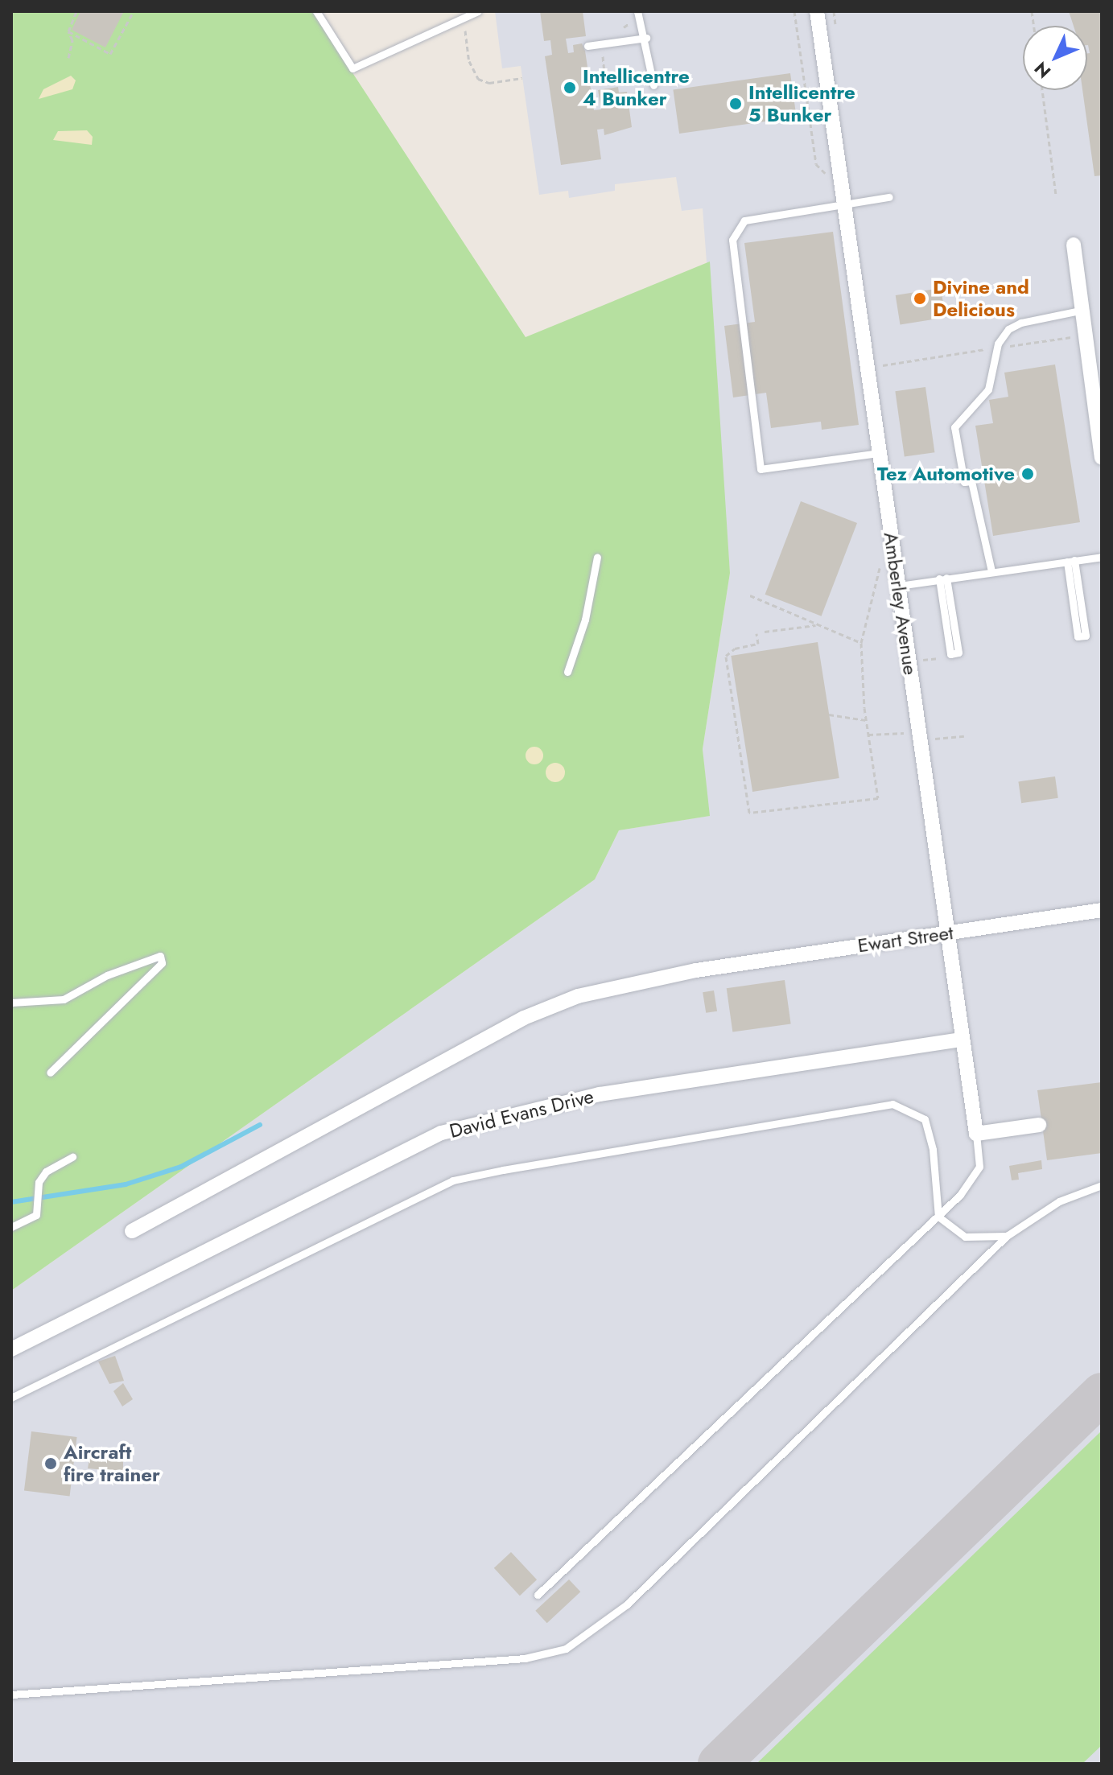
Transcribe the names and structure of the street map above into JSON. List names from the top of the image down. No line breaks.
{"streets":{"street":["Amberley Avenue","Ewart Street","David Evans Drive"]},"crossings":[["Amberley Avenue","Ewart Street"],["Amberley Avenue","David Evans Drive"]],"places":["Intellicentre 4 Bunker","Intellicentre 5 Bunker","Divine and Delicious","Tez Automotive","Aircraft fire trainer"],"north":"bottom left"}
